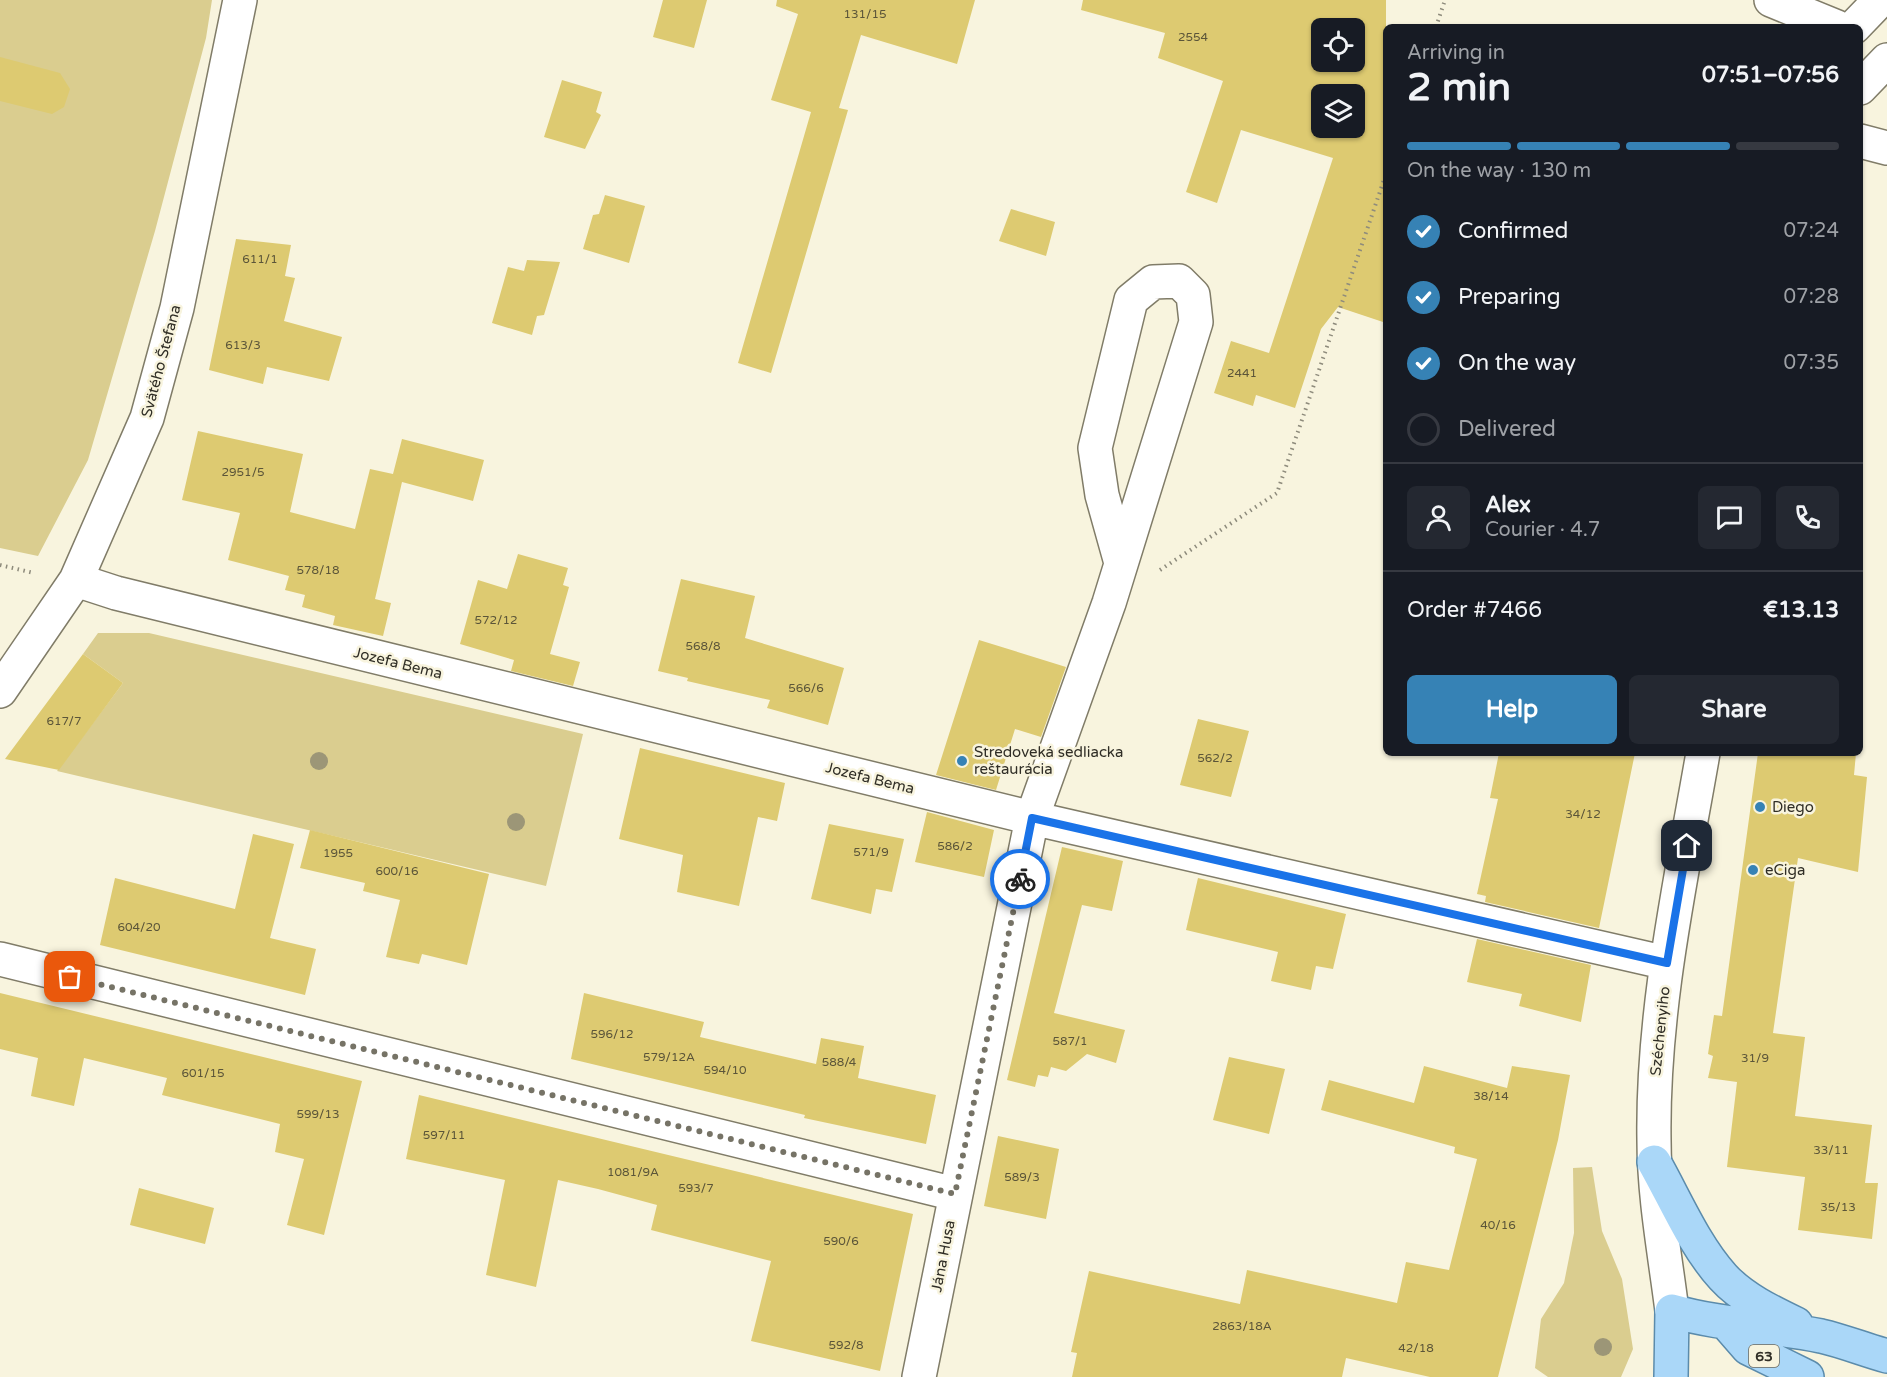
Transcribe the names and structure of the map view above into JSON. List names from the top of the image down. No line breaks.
{"streets":{"main road":["63"],"street":["Svätého Štefana","Jozefa Bema","Széchenyiho","Jána Husa"]},"crossings":[["Svätého Štefana","Jozefa Bema"],["Jozefa Bema","Széchenyiho"],["Jozefa Bema","Jána Husa"],["Széchenyiho","63"]],"places":["Stredoveká sedliacka reštaurácia","Diego","eCiga"],"house_numbers":["131/15","2554","611/1","613/3","2441","2951/5","578/18","572/12","568/8","566/6","617/7","562/2","34/12","586/2","571/9","1955","600/16","604/20","596/12","587/1","579/12A","31/9","588/4","594/10","601/15","38/14","599/13","597/11","33/11","1081/9A","589/3","593/7","35/13","40/16","590/6","2863/18A","592/8","42/18"],"page":{"heading":["2 min","Arriving in","07:51–07:56"],"panel":["Alex","Courier · 4.7","Order #7466","€13.13"],"bar":"On the way · 130 m","list":[["Confirmed","07:24"],["Preparing","07:28"],["On the way","07:35"],"Delivered"],"buttons":["Help","Share"]}}
